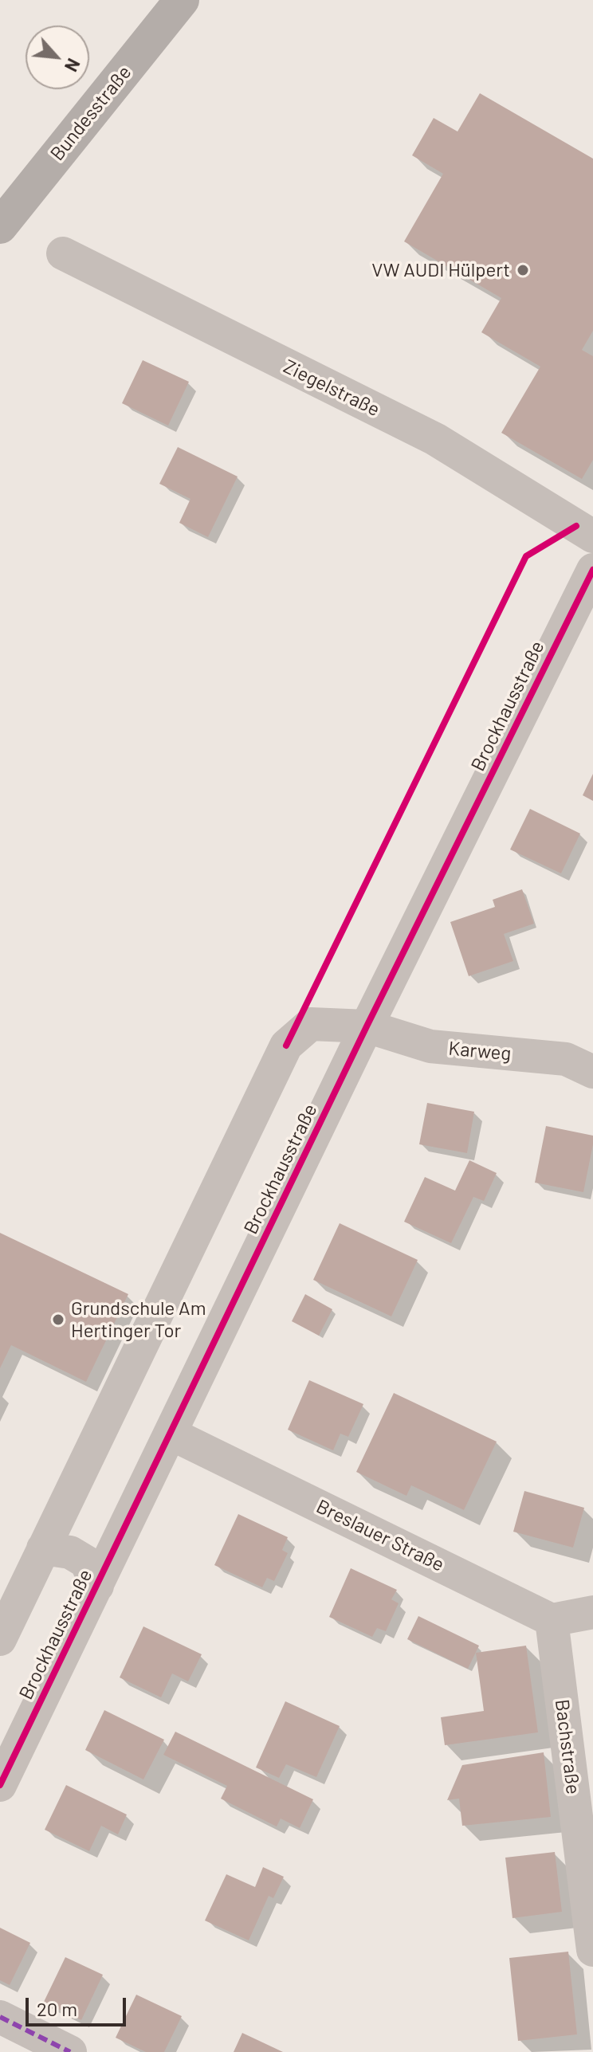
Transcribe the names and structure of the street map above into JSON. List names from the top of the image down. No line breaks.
{"streets":{"main road":["Bundesstraße"],"street":["Ziegelstraße","Brockhausstraße","Karweg","Breslauer Straße","Bachstraße"]},"crossings":[["Brockhausstraße","Karweg"],["Brockhausstraße","Breslauer Straße"],["Breslauer Straße","Bachstraße"]],"places":["VW AUDI Hülpert","Grundschule Am Hertinger Tor"],"scale_bar":"20 m","north":"bottom right"}
